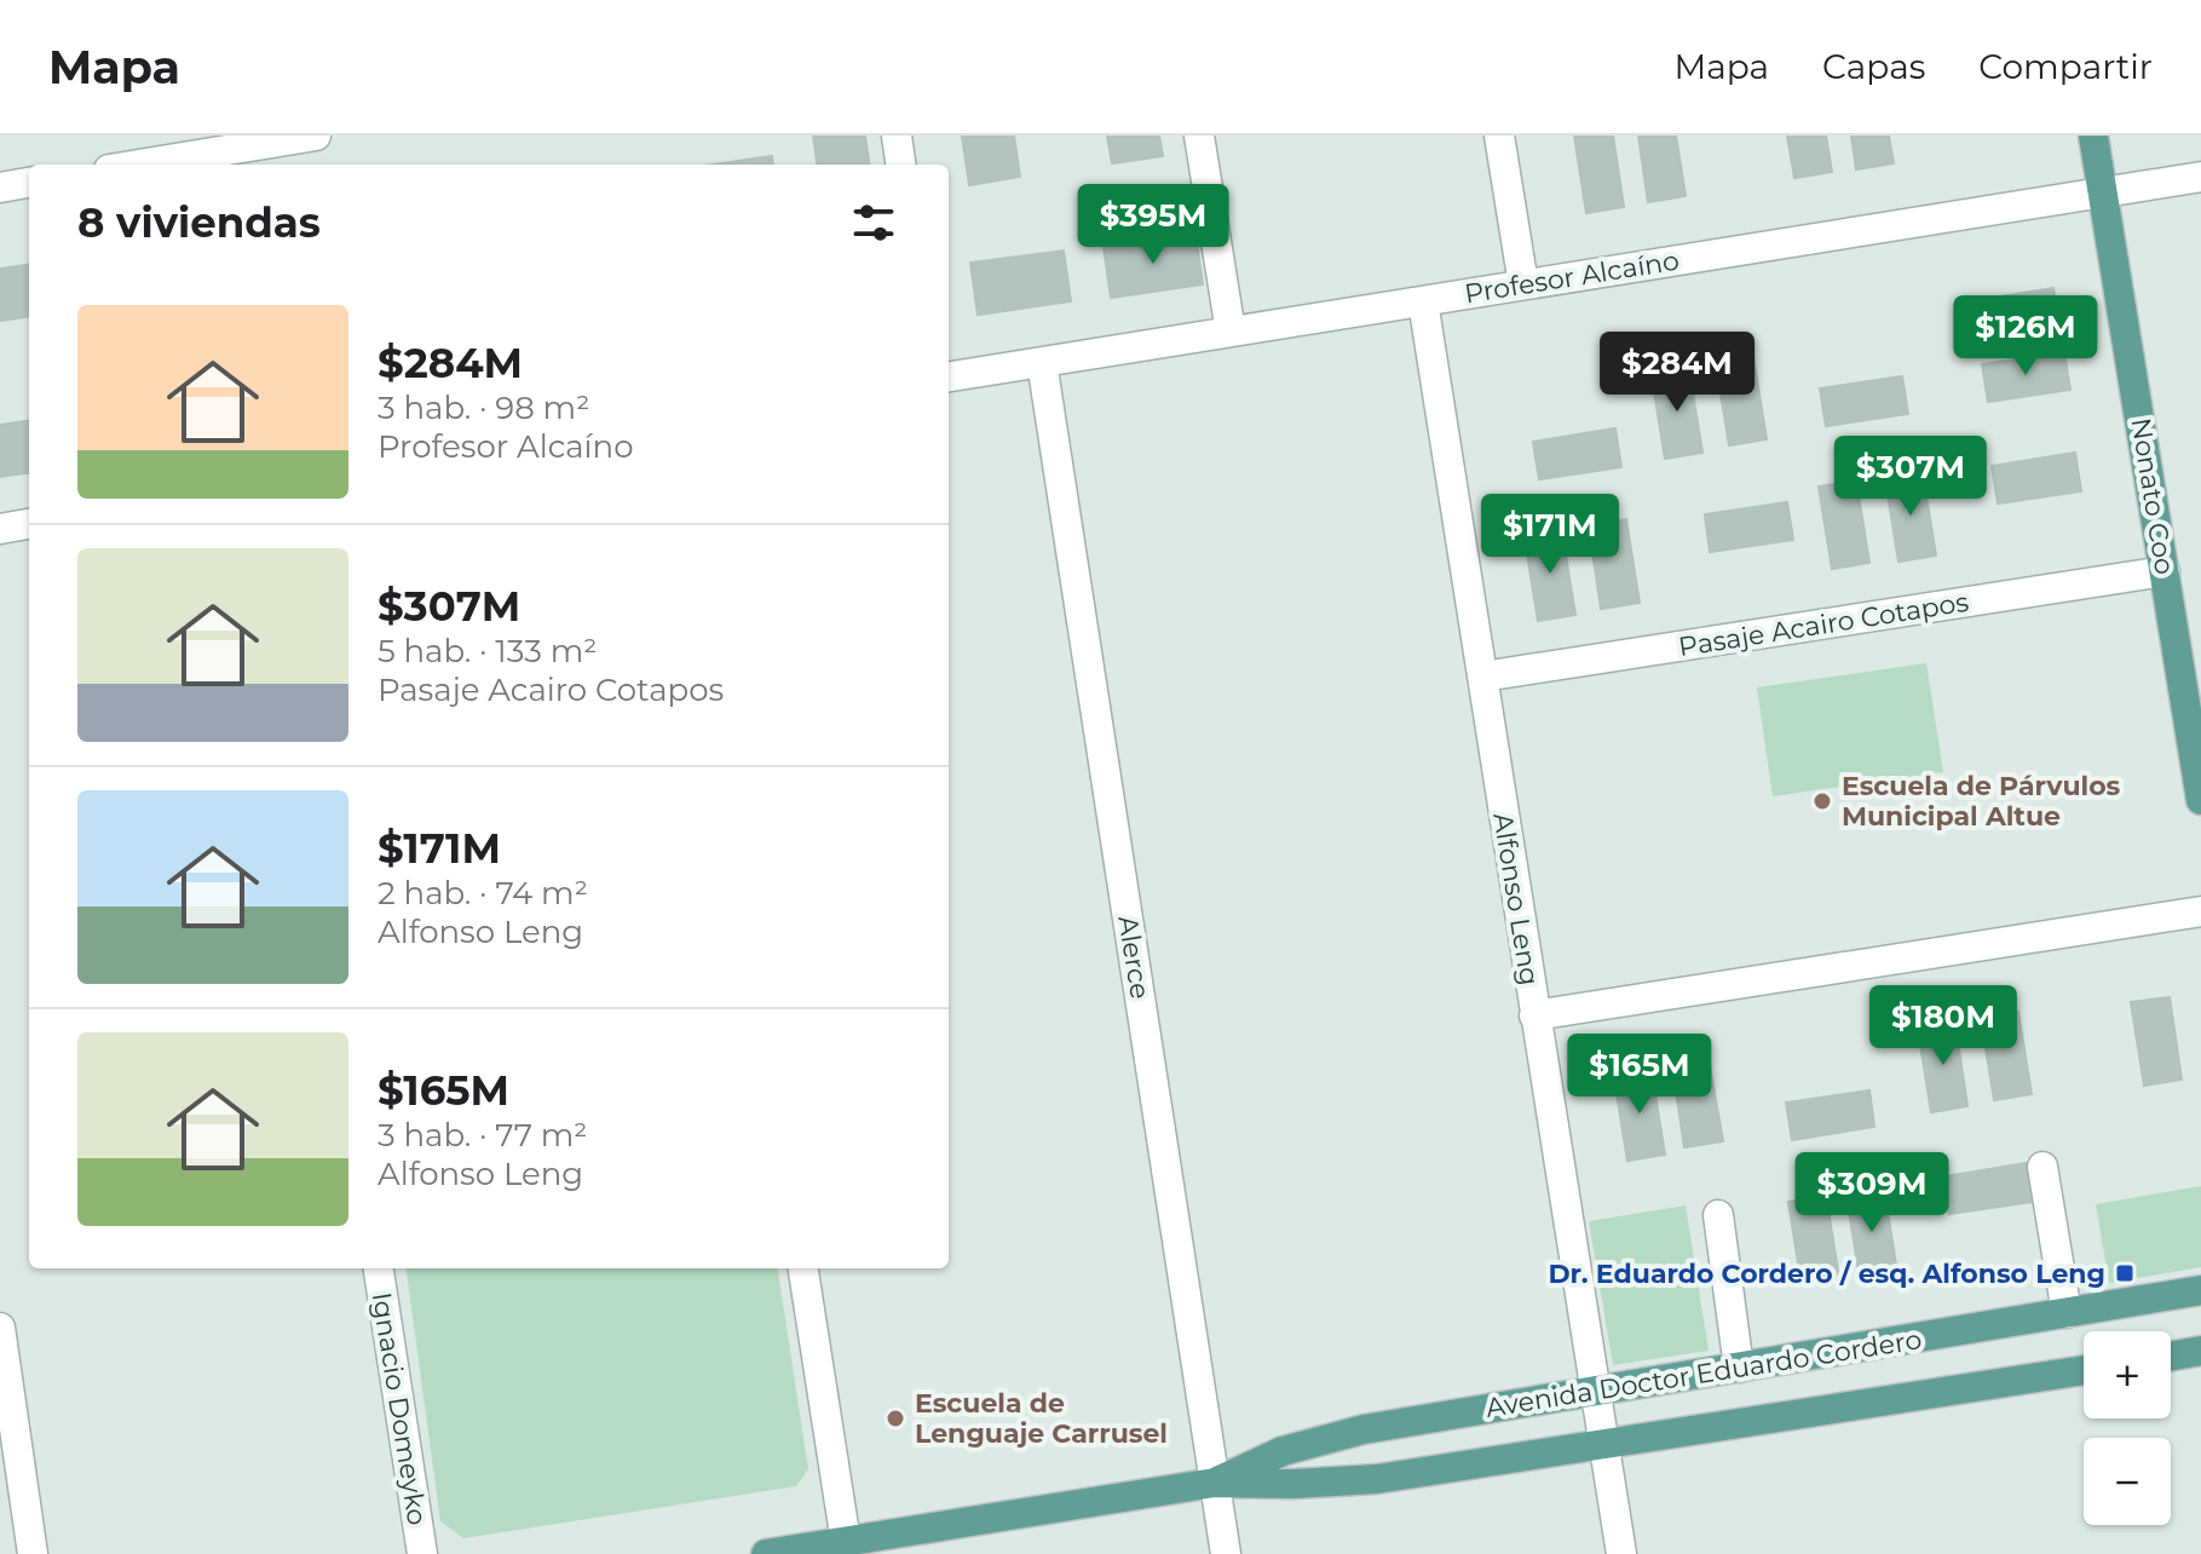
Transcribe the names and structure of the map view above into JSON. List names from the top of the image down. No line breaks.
{"streets":{"main road":["Nonato Coo","Avenida Doctor Eduardo Cordero"],"street":["Profesor Alcaíno","Pasaje Acairo Cotapos","Alfonso Leng","Alerce","Ignacio Domeyko"]},"crossings":[["Profesor Alcaíno","Nonato Coo"],["Profesor Alcaíno","Alfonso Leng"],["Profesor Alcaíno","Alerce"],["Nonato Coo","Pasaje Acairo Cotapos"],["Pasaje Acairo Cotapos","Alfonso Leng"],["Alfonso Leng","Avenida Doctor Eduardo Cordero"],["Alerce","Avenida Doctor Eduardo Cordero"]],"places":{"other":["Escuela de Párvulos Municipal Altue","Escuela de Lenguaje Carrusel"],"transit":["Dr. Eduardo Cordero / esq. Alfonso Leng"]},"page":{"header":"Mapa","nav":["Mapa","Capas","Compartir"],"heading":"8 viviendas","price":["$395M","$126M","$284M","$307M","$171M","$180M","$165M","$309M"],"list":[{"name":"$284M","note":"3 hab. · 98 m² · Profesor Alcaíno"},{"name":"$307M","note":"5 hab. · 133 m² · Pasaje Acairo Cotapos"},{"name":"$171M","note":"2 hab. · 74 m² · Alfonso Leng"},{"name":"$165M","note":"3 hab. · 77 m² · Alfonso Leng"}],"map_buttons":["+","−"]}}
